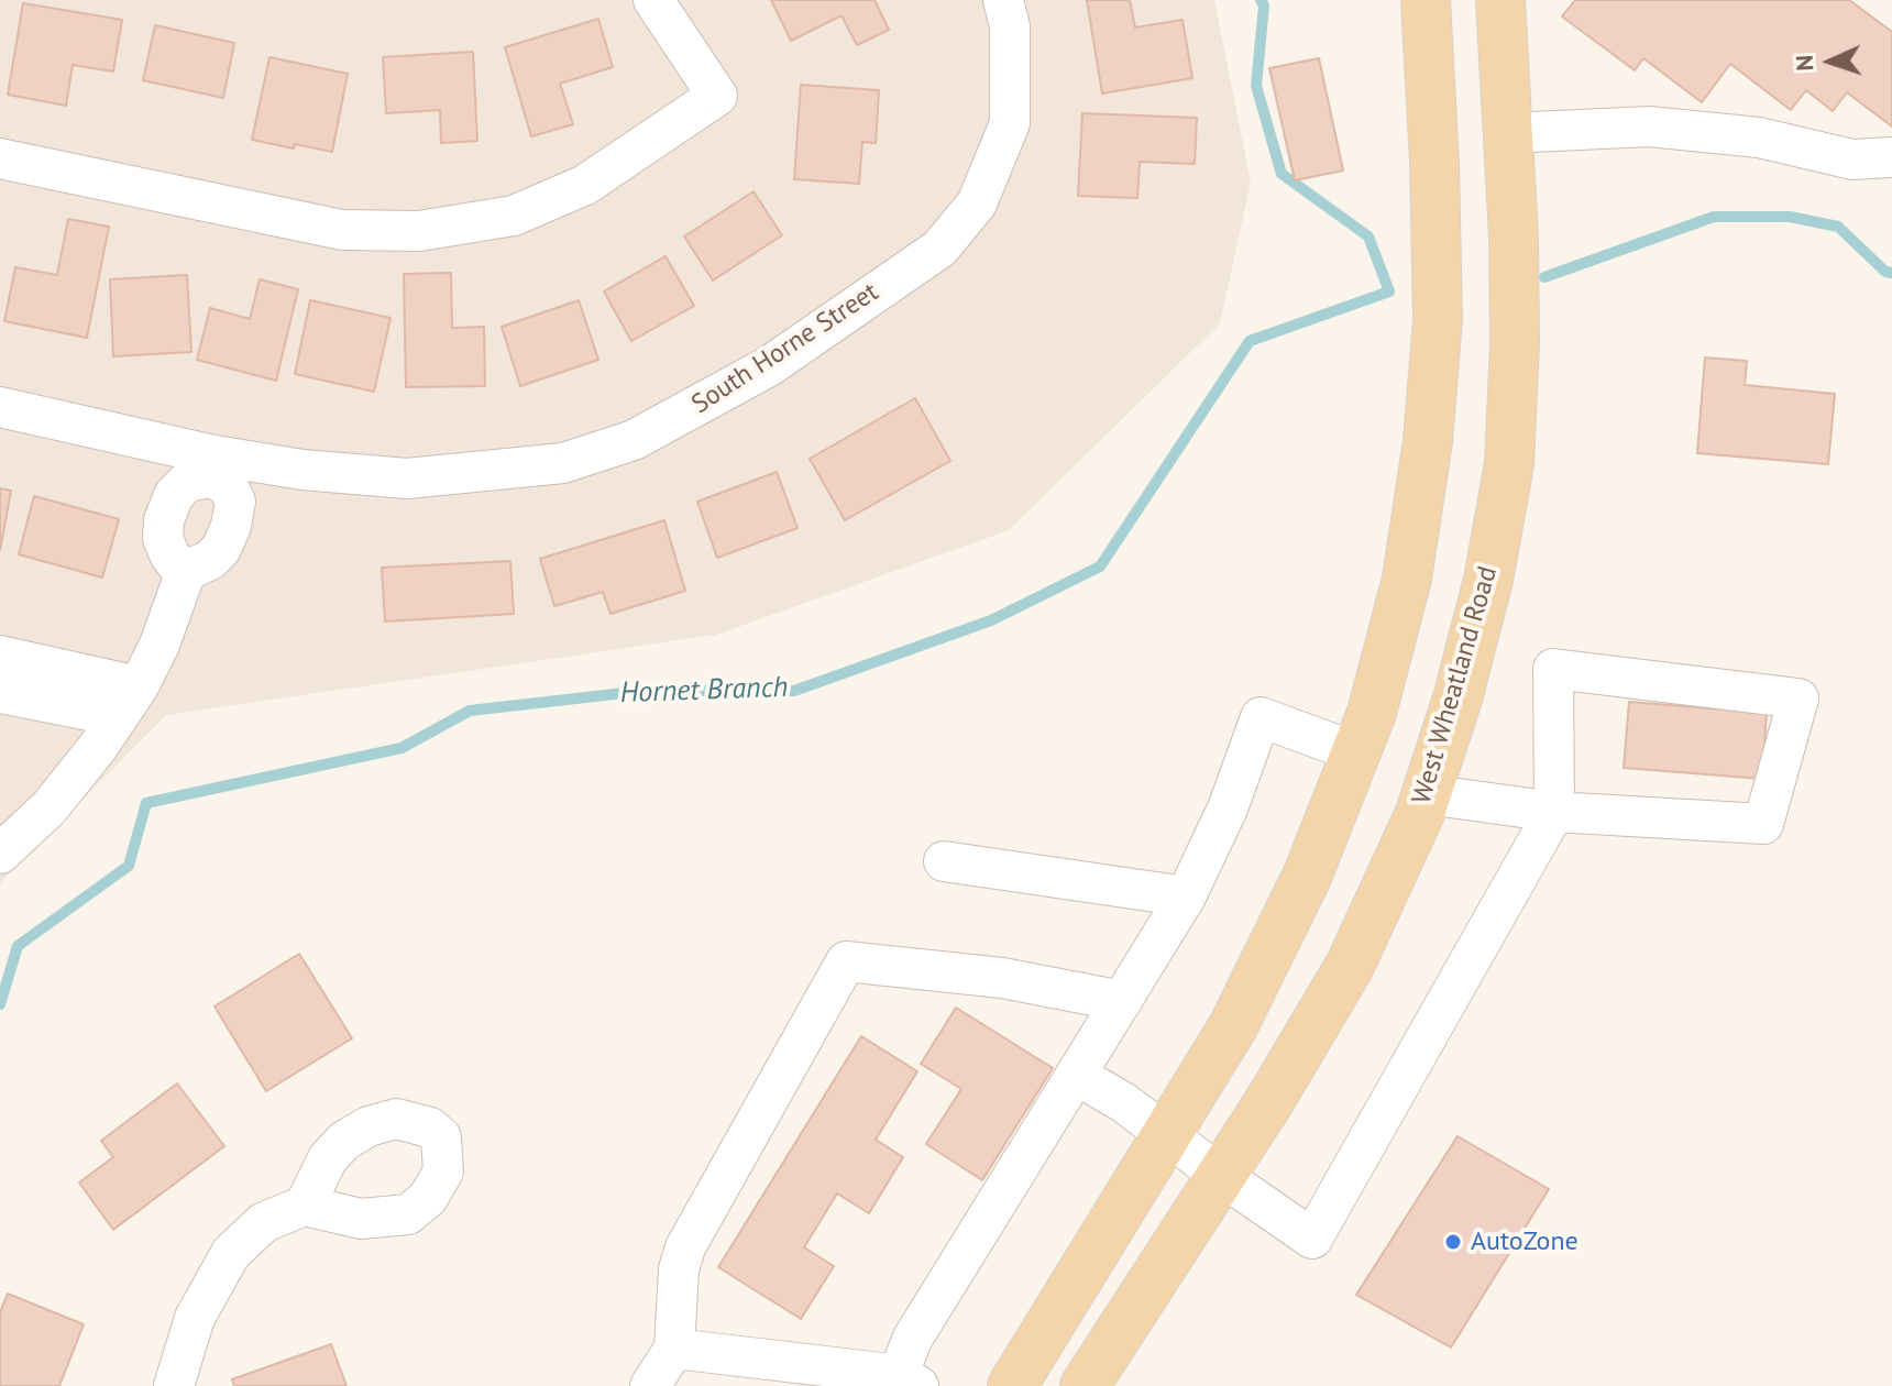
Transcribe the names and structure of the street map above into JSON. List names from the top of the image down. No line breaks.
{"streets":{"main road":["West Wheatland Road"],"street":["South Horne Street"]},"water":["Hornet Branch"],"places":["AutoZone"],"north":"left"}
